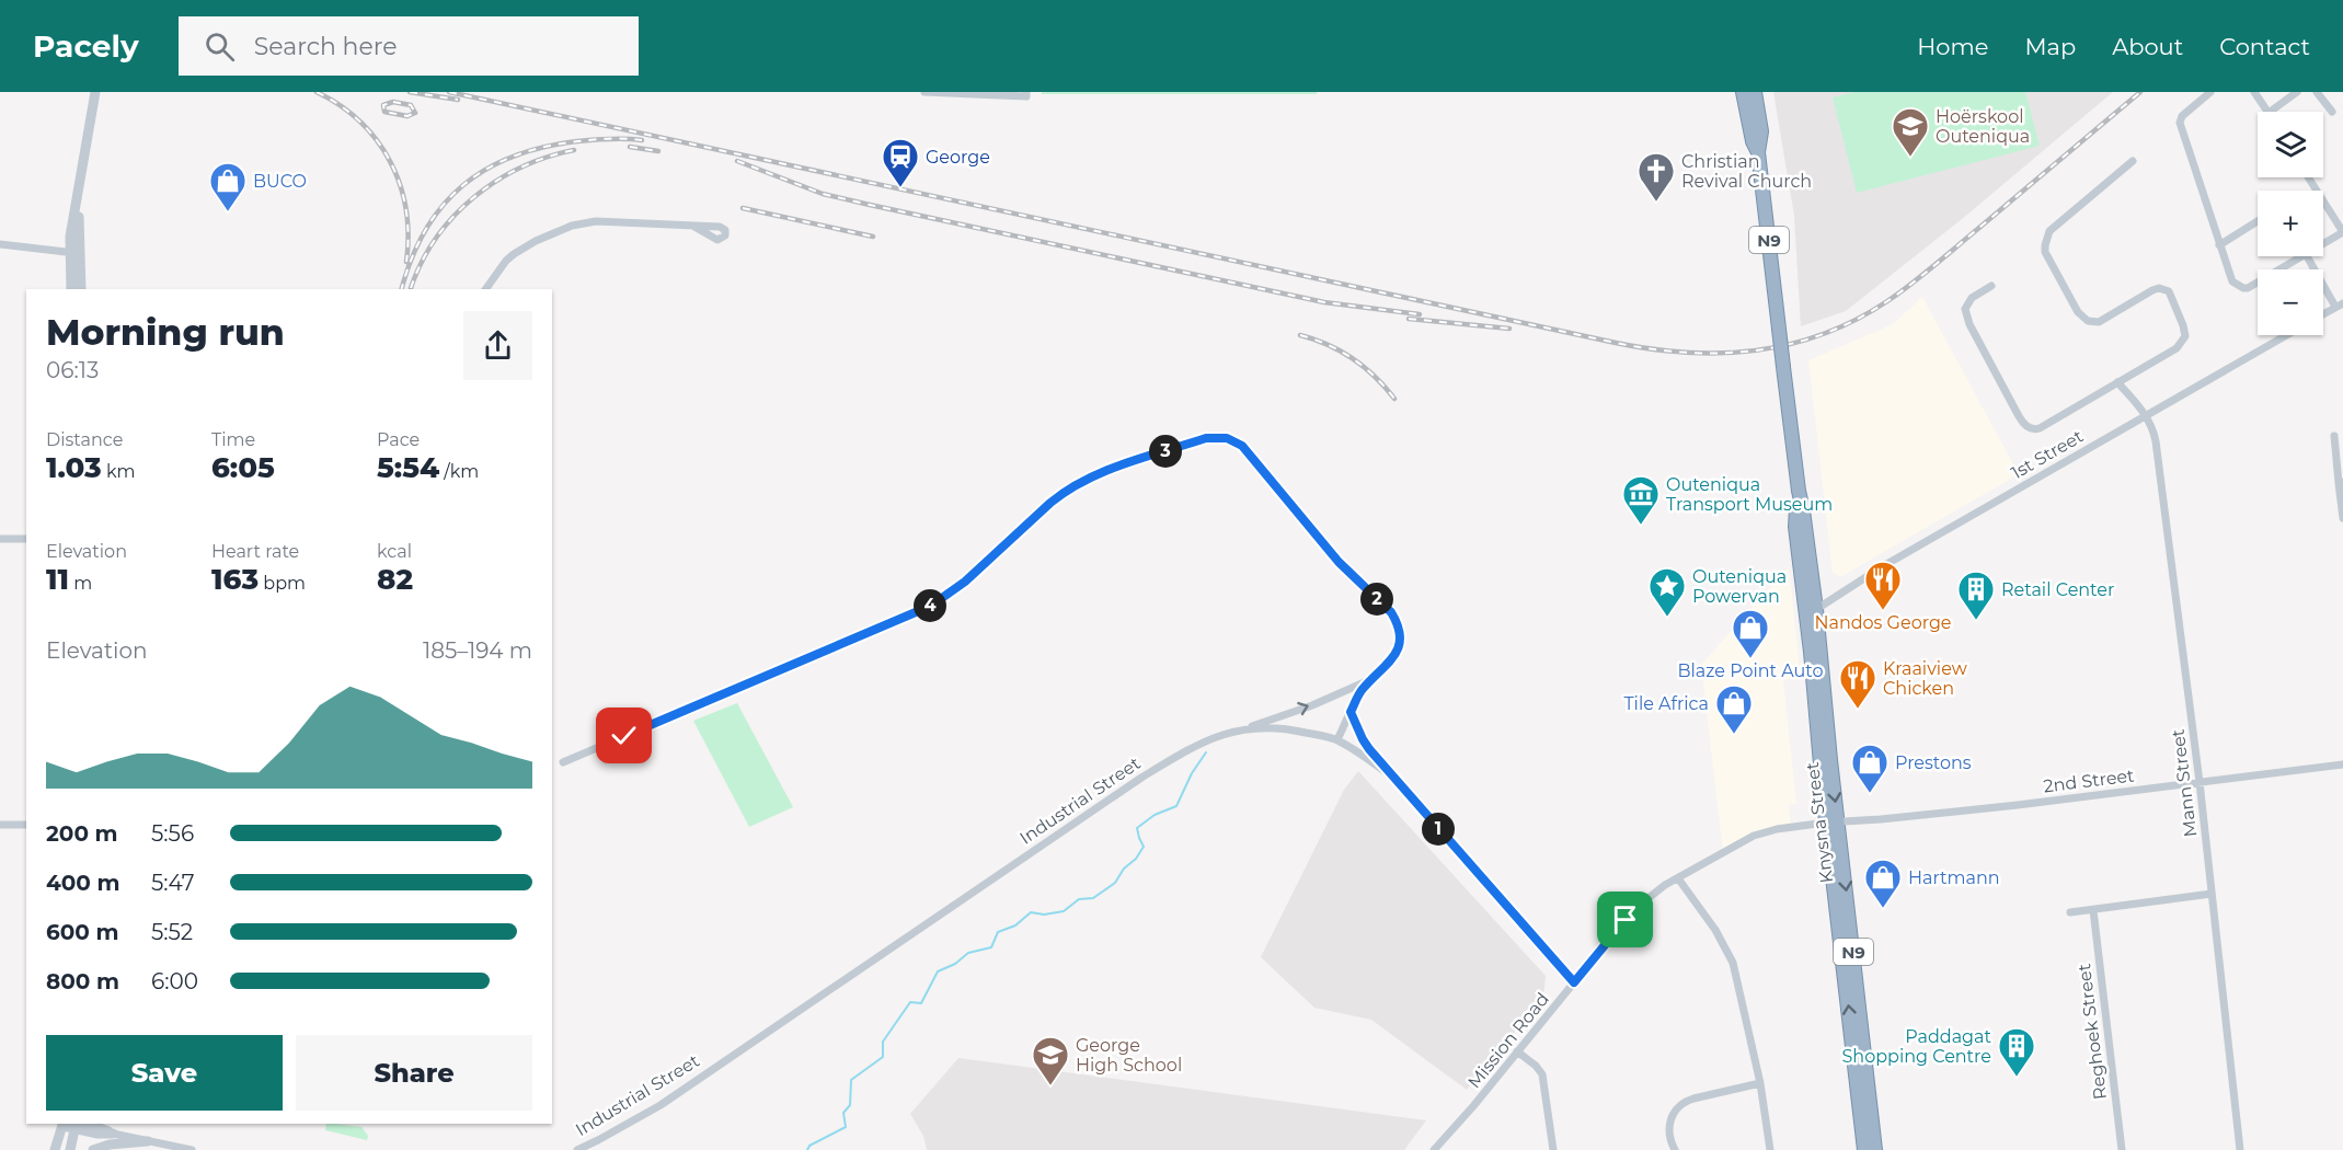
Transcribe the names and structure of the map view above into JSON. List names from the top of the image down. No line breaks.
{"streets":{"highway":["N9","Knysna Street"],"street":["1st Street","2nd Street","Mann Street","Industrial Street","Reghoek Street","Mission Road"]},"crossings":[["N9","Knysna Street"],["1st Street","Mann Street"],["1st Street","Knysna Street"],["2nd Street","Mann Street"],["2nd Street","Knysna Street"],["2nd Street","Mission Road"],["Industrial Street","Mission Road"],["Knysna Street","Mission Road"]],"places":{"school or university":["Hoërskool Outeniqua","George High School"],"station":["George"],"church":["Christian Revival Church"],"shop":["BUCO","Blaze Point Auto","Tile Africa","Prestons","Hartmann"],"museum":["Outeniqua Transport Museum"],"restaurant":["Nandos George","Kraaiview Chicken"],"place":["Outeniqua Powervan"],"building":["Retail Center","Paddagat Shopping Centre"]},"page":{"header":"Pacely","search":"Search here","nav":["Home","Map","About","Contact"],"map_buttons":["+","−"],"heading":["Morning run","06:13"],"stats":[["Distance","1.03 km"],["Time","6:05"],["Pace","5:54 /km"],["Elevation","11 m"],["Heart rate","163 bpm"],["kcal","82"]],"pins":["3","2","4","1"],"chart":["Elevation","185–194 m"],"list":[{"name":"200 m","note":"5:56"},{"name":"400 m","note":"5:47"},{"name":"600 m","note":"5:52"},{"name":"800 m","note":"6:00"}],"buttons":["Save","Share"]}}
